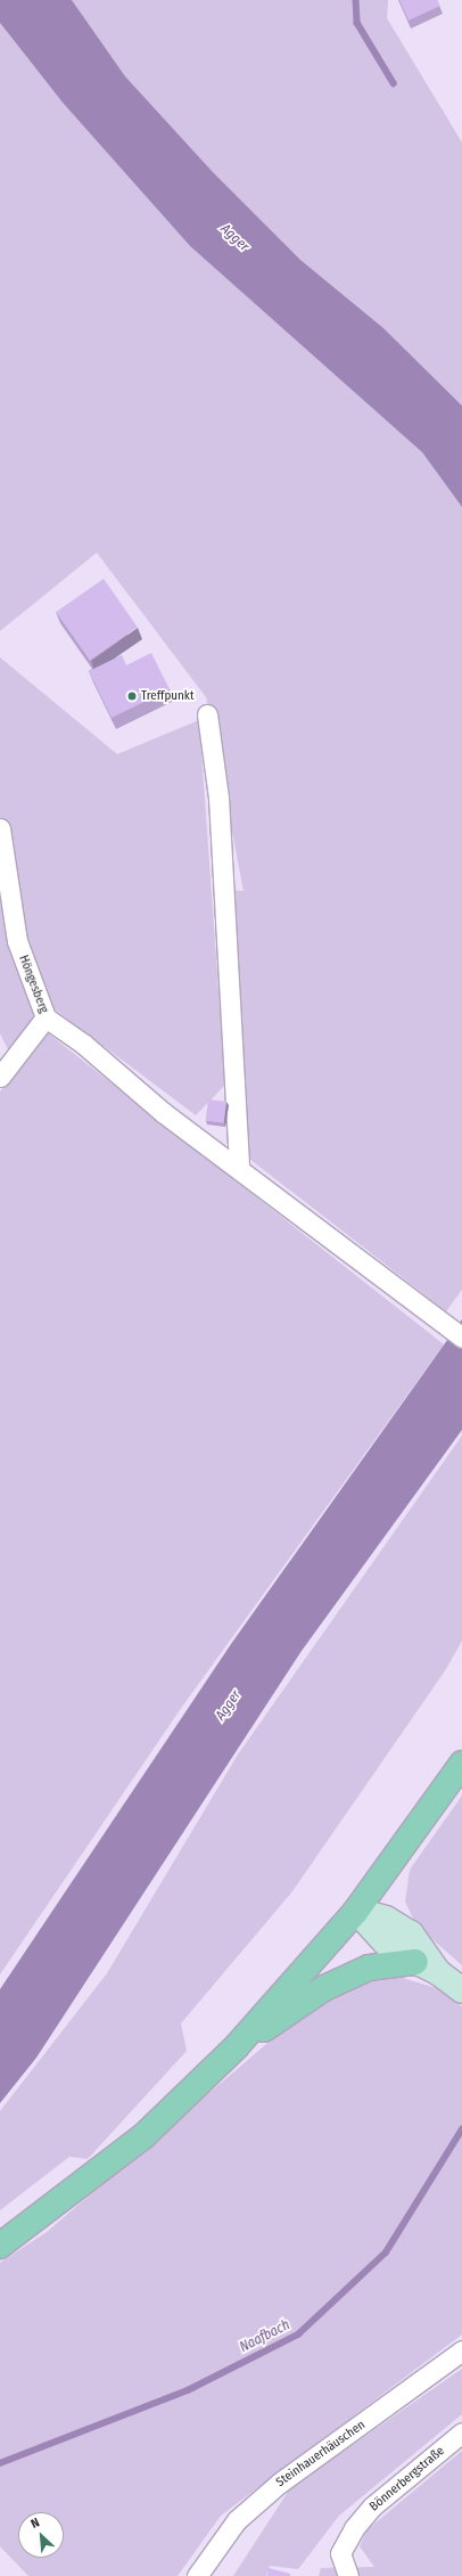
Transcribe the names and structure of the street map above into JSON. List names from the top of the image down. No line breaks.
{"streets":{"street":["Höngesberg","Steinhauerhäuschen","Bönnerbergstraße"]},"water":["Agger","Naafbach"],"places":["Treffpunkt"],"north":"top left"}
